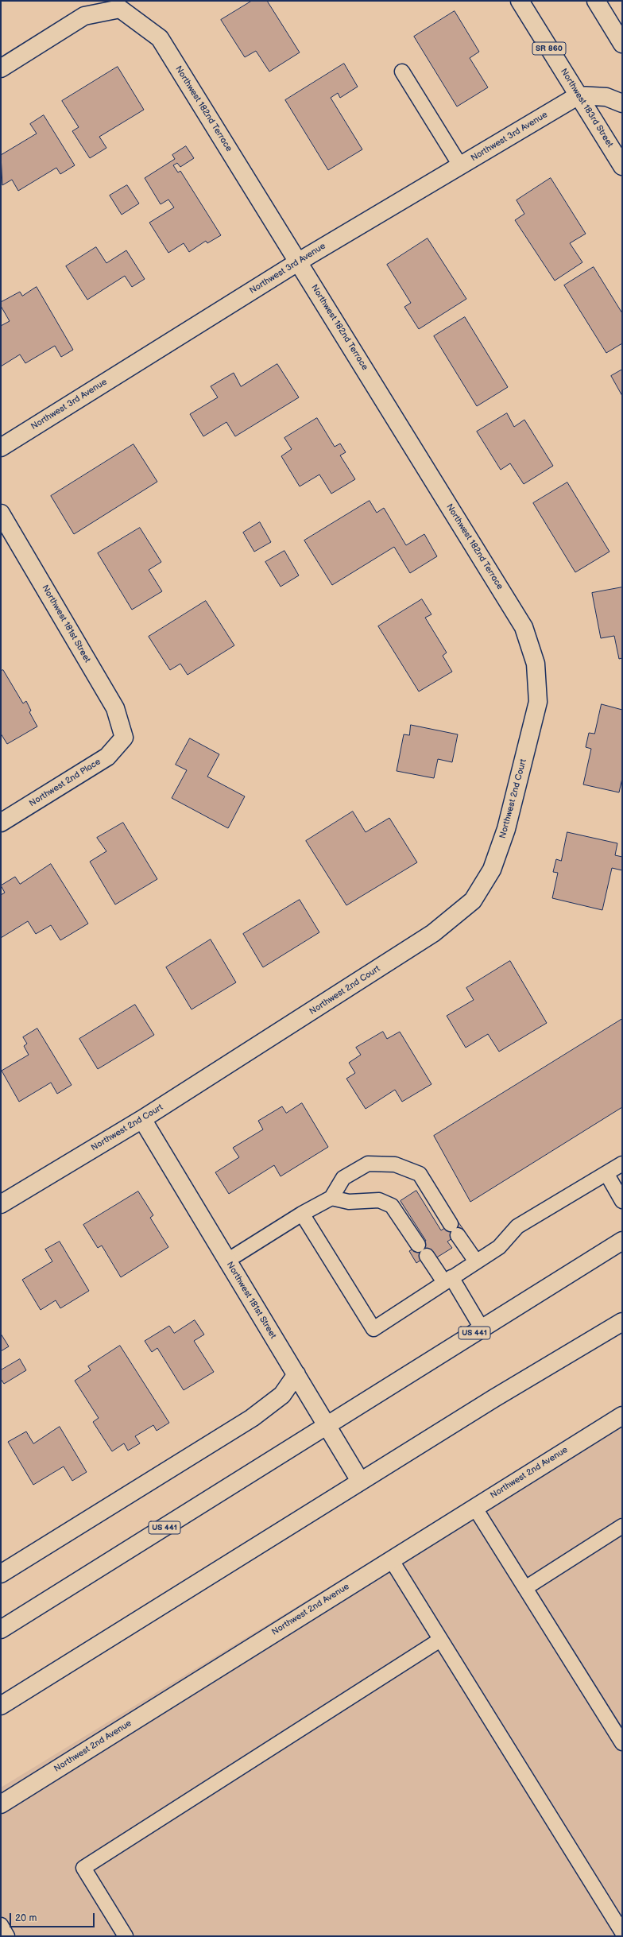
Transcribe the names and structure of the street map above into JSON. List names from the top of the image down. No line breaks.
{"streets":{"street":["SR 860","Northwest 183rd Street","Northwest 182nd Terrace","Northwest 3rd Avenue","Northwest 181st Street","Northwest 2nd Place","Northwest 2nd Court","US 441","Northwest 2nd Avenue"]},"crossings":[["Northwest 183rd Street","Northwest 3rd Avenue"],["Northwest 182nd Terrace","Northwest 3rd Avenue"],["Northwest 182nd Terrace","Northwest 2nd Court"],["Northwest 181st Street","Northwest 2nd Place"],["Northwest 181st Street","Northwest 2nd Court"],["Northwest 181st Street","US 441"]],"scale_bar":"20 m"}
